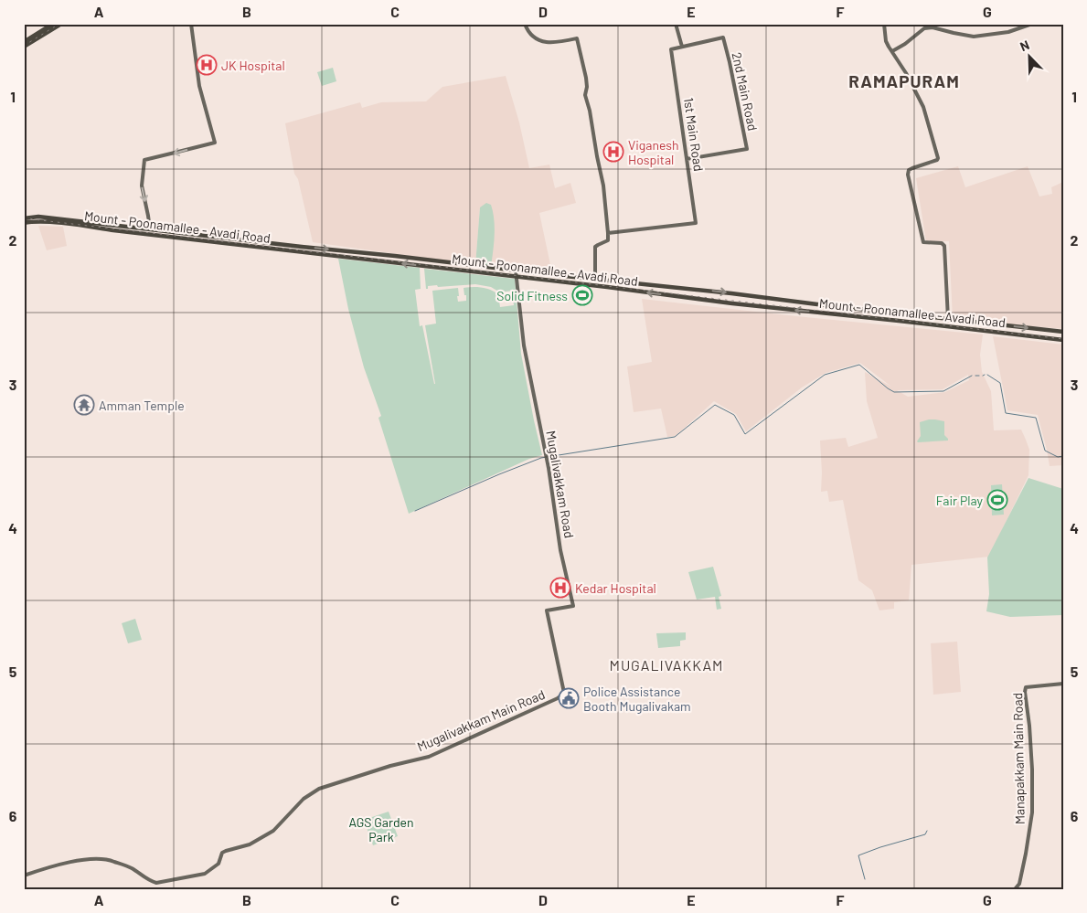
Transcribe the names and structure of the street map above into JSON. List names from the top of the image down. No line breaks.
{"streets":{"main road":["Mount - Poonamallee - Avadi Road"],"street":["2nd Main Road","1st Main Road","Mugalivakkam Road","Mugalivakkam Main Road","Manapakkam Main Road"]},"crossings":[["2nd Main Road","1st Main Road"],["Mount - Poonamallee - Avadi Road","Mugalivakkam Road"],["Mugalivakkam Road","Mugalivakkam Main Road"]],"districts":["RAMAPURAM","MUGALIVAKKAM"],"parks":["AGS Garden Park"],"places":{"hospital":["JK Hospital","Viganesh Hospital","Kedar Hospital"],"sports":["Solid Fitness","Fair Play"],"temple":["Amman Temple"],"public building":["Police Assistance Booth Mugalivakam"]},"north":"top left","grid":{"columns":["A","B","C","D","E","F","G"],"rows":["1","2","3","4","5","6"]}}
